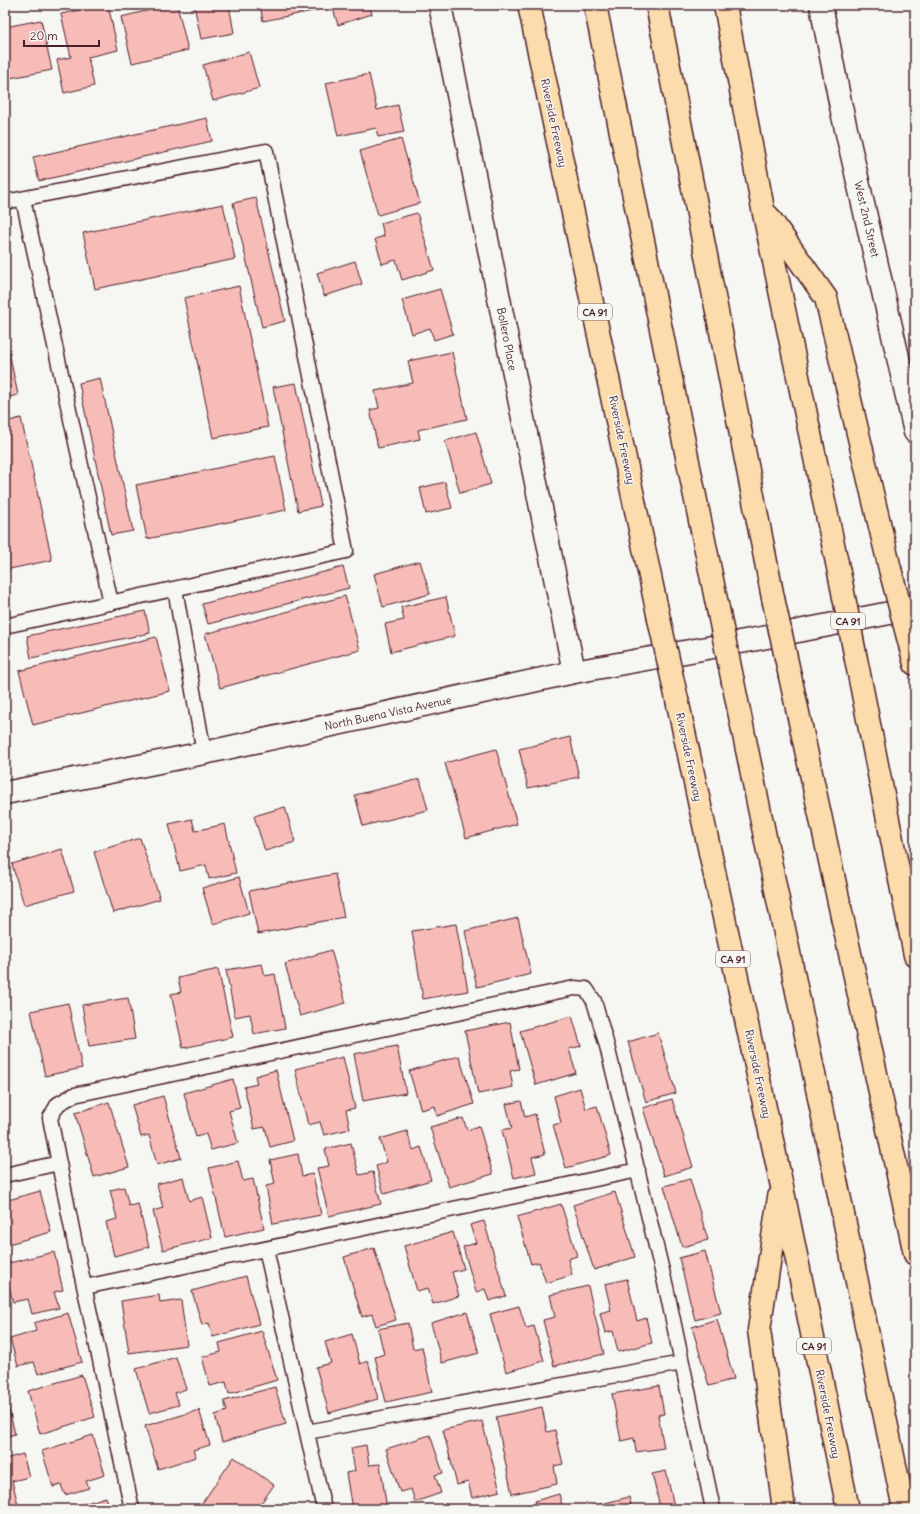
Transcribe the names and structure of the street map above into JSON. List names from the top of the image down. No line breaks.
{"streets":{"highway":["Riverside Freeway","CA 91"],"street":["West 2nd Street","Bollero Place","North Buena Vista Avenue"]},"crossings":[["Bollero Place","North Buena Vista Avenue"]],"scale_bar":"20 m"}
